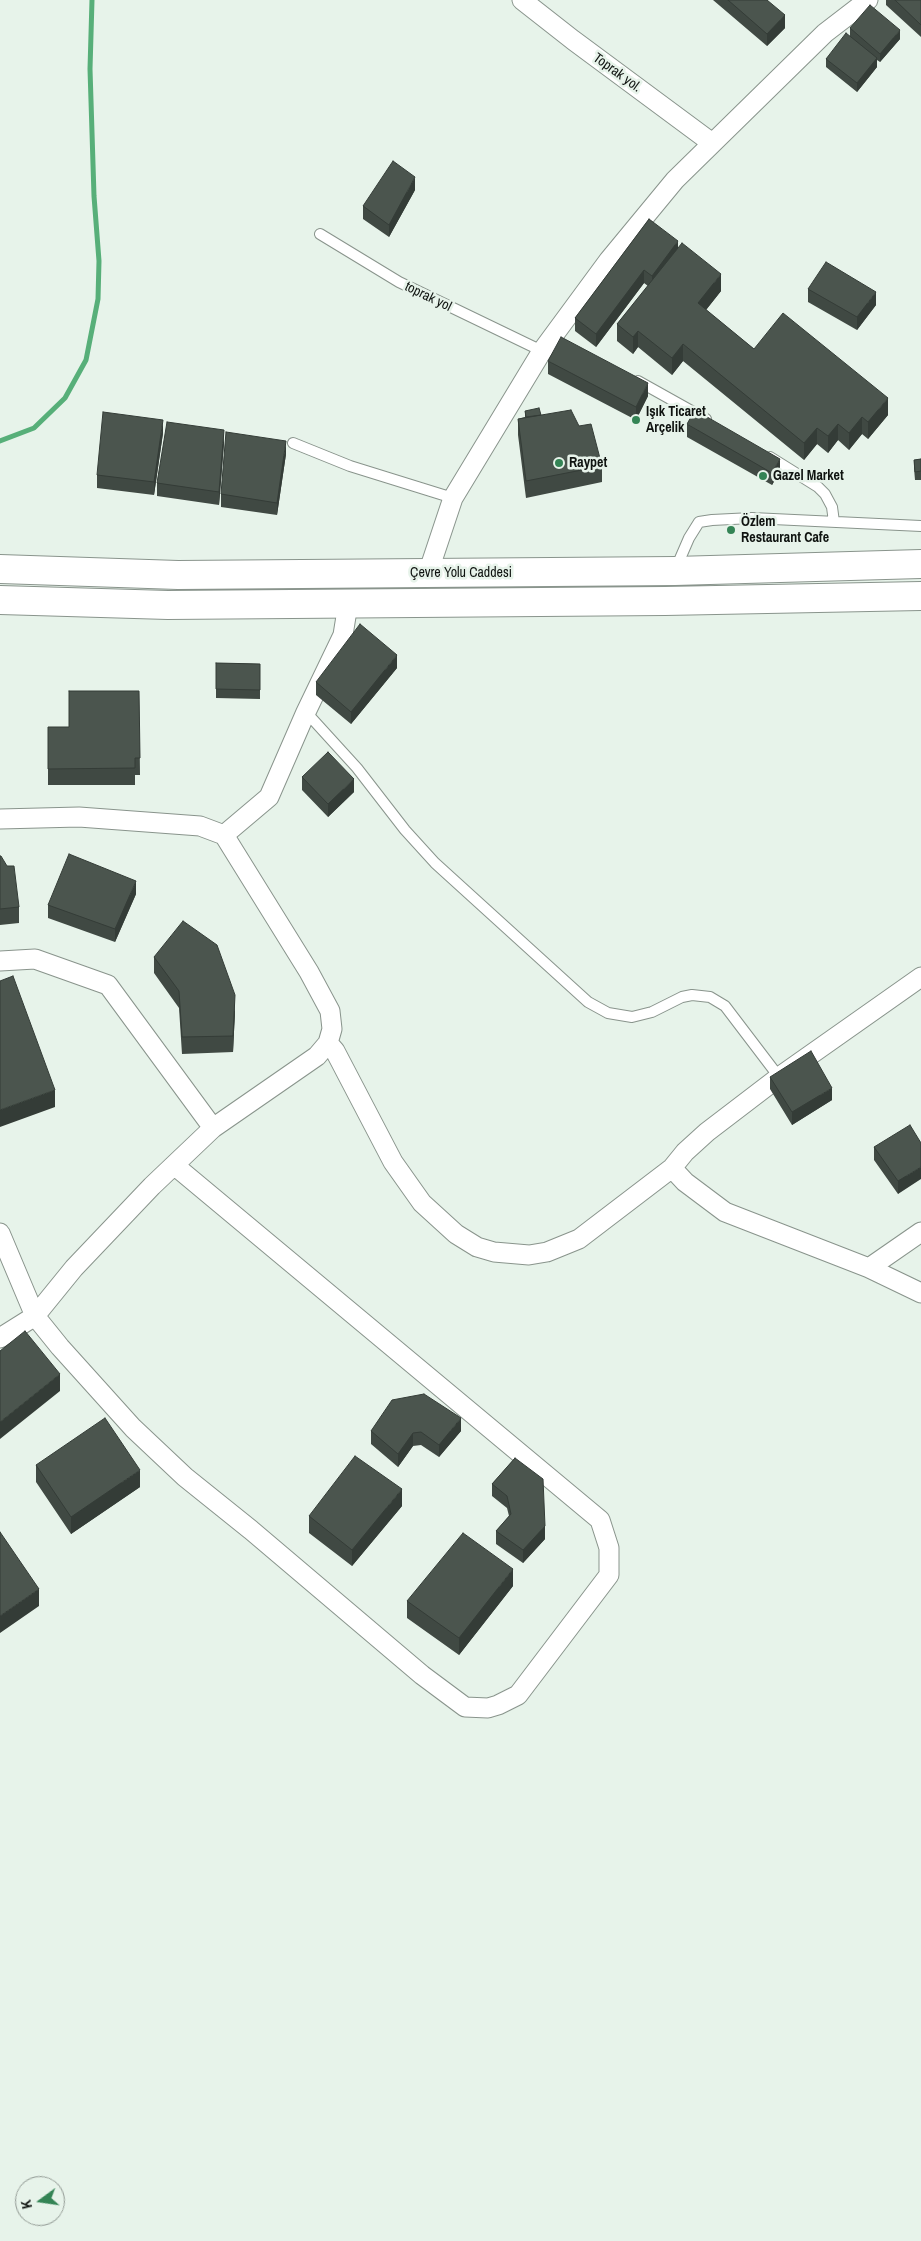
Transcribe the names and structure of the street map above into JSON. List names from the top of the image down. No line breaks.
{"streets":{"highway":["Çevre Yolu Caddesi"],"street":["Toprak yol."],"lane":["toprak yol"]},"places":["Işık Ticaret Arçelik","Raypet","Gazel Market","Özlem Restaurant Cafe"],"north":"left"}
